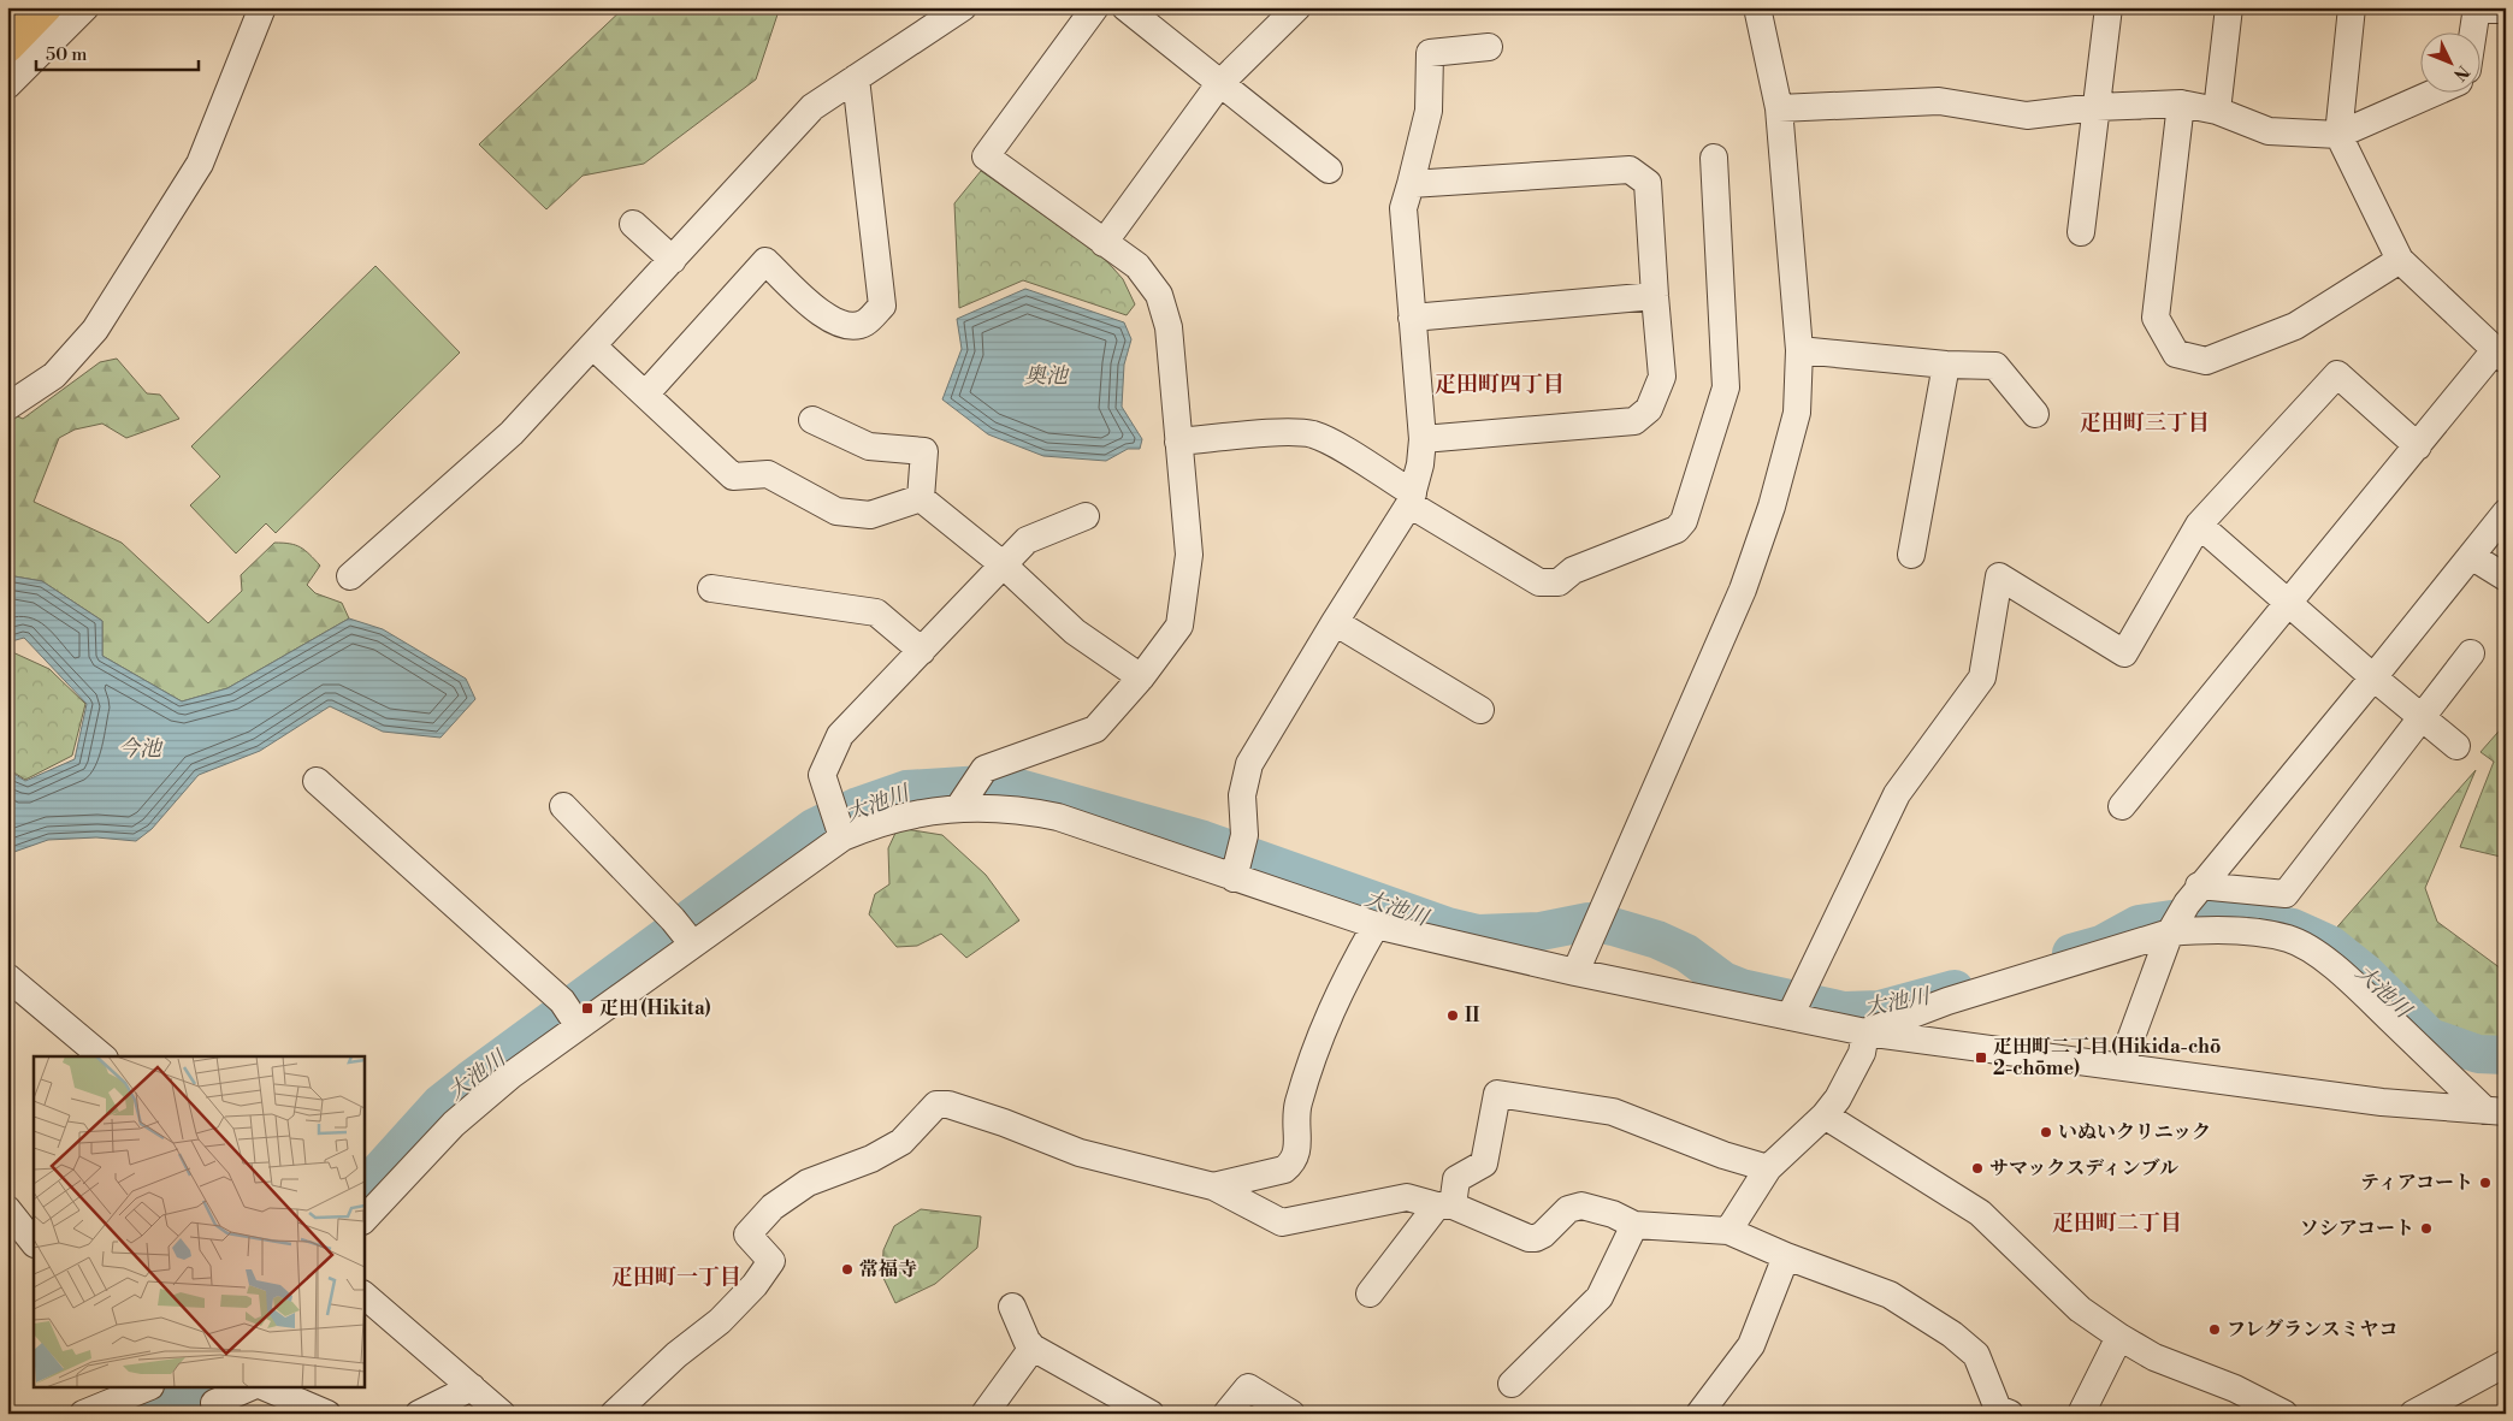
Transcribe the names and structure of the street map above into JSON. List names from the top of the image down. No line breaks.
{"districts":["疋田町四丁目","疋田町三丁目","疋田町二丁目","疋田町一丁目"],"water":["奥池","今池","大池川"],"places":{"transit":["疋田 (Hikita)","疋田町二丁目 (Hikida-chō 2-chōme)"],"other":["II","いぬいクリニック","サマックスディンブル","ティアコート","ソシアコート","常福寺","フレグランスミヤコ"]},"scale_bar":"50 m","north":"bottom right"}
